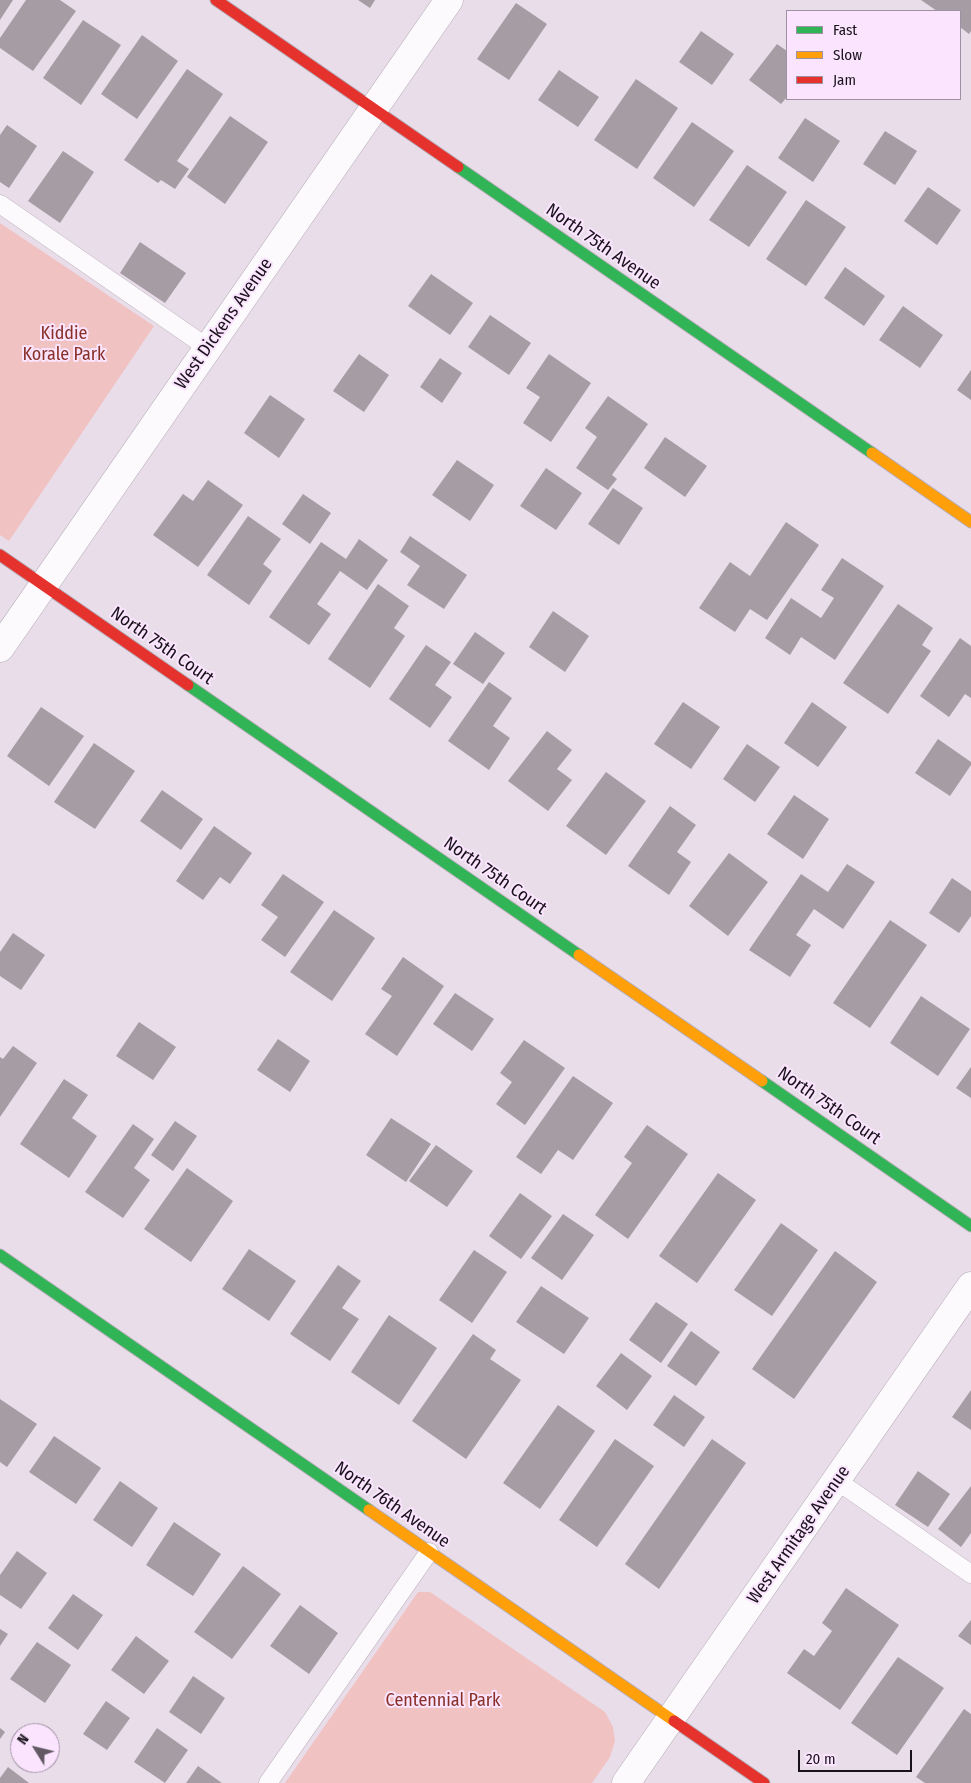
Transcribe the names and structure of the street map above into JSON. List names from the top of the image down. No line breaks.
{"streets":{"street":["North 75th Avenue","West Dickens Avenue","North 75th Court","North 76th Avenue","West Armitage Avenue"]},"crossings":[["North 75th Avenue","West Dickens Avenue"],["West Dickens Avenue","North 75th Court"],["North 76th Avenue","West Armitage Avenue"]],"parks":["Kiddie Korale Park","Centennial Park"],"legend":["Fast","Slow","Jam"],"scale_bar":"20 m","north":"top left"}
